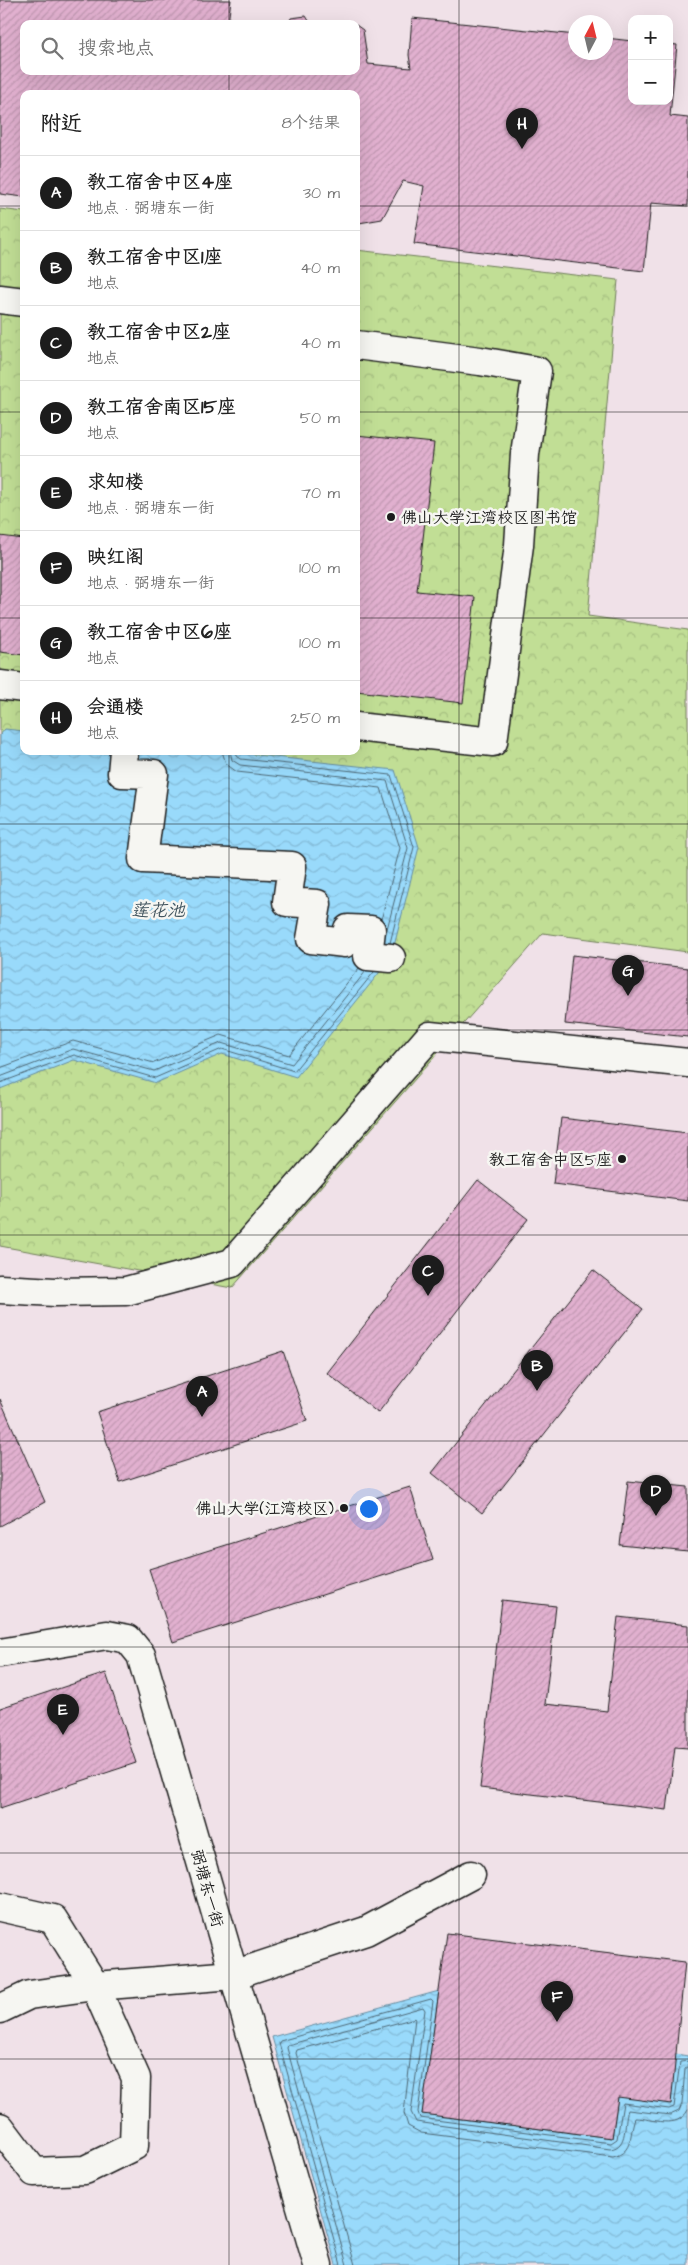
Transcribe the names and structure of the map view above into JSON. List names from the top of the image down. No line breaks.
{"streets":{"street":["弼塘东一街"]},"water":["莲花池"],"places":["佛山大学江湾校区图书馆","教工宿舍中区5座","佛山大学(江湾校区)"],"north":"top","page":{"map_buttons":["+","−"],"search":"搜索地点","heading":["附近","8个结果"],"pins":["H","G","C","B","A","D","E","F"],"list":[{"mark":"A","name":"教工宿舍中区4座","note":"地点 · 弼塘东一街","value":"30 m"},{"mark":"B","name":"教工宿舍中区1座","note":"地点","value":"40 m"},{"mark":"C","name":"教工宿舍中区2座","note":"地点","value":"40 m"},{"mark":"D","name":"教工宿舍南区15座","note":"地点","value":"50 m"},{"mark":"E","name":"求知楼","note":"地点 · 弼塘东一街","value":"70 m"},{"mark":"F","name":"映红阁","note":"地点 · 弼塘东一街","value":"100 m"},{"mark":"G","name":"教工宿舍中区6座","note":"地点","value":"100 m"},{"mark":"H","name":"会通楼","note":"地点","value":"250 m"}]}}
